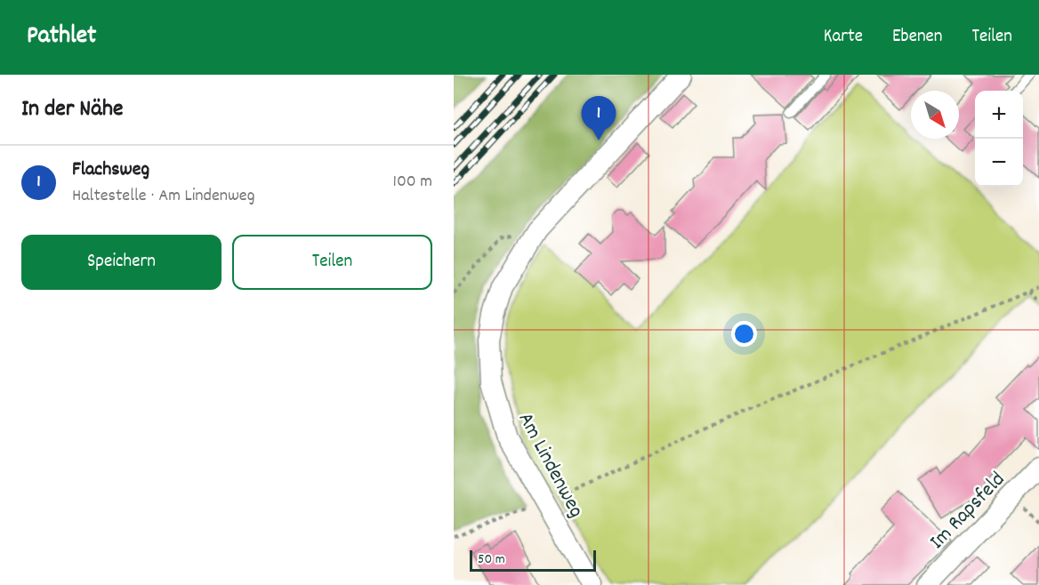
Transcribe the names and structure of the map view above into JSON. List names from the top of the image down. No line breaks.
{"streets":{"street":["Am Lindenweg","Im Rapsfeld"]},"scale_bar":"50 m","north":"bottom right","page":{"header":"Pathlet","nav":["Karte","Ebenen","Teilen"],"heading":"In der Nähe","map_buttons":["+","−"],"pins":"1","list":[{"mark":"1","name":"Flachsweg","note":"Haltestelle · Am Lindenweg","value":"100 m"}],"buttons":["Speichern","Teilen"],"scale":"50 m"}}
